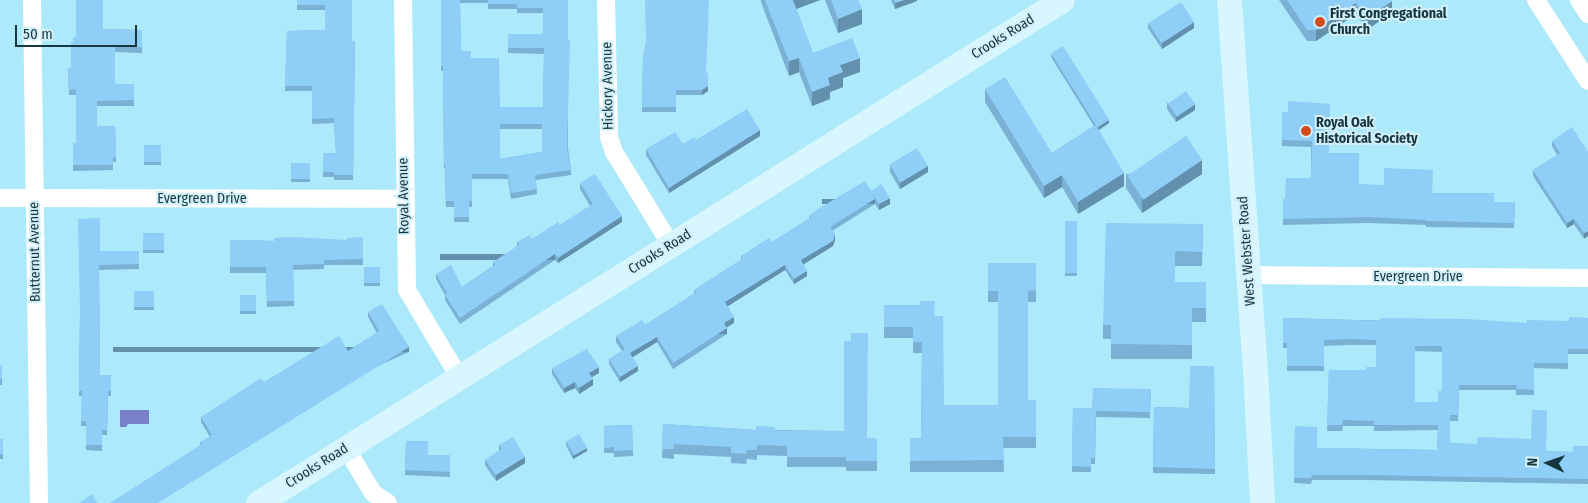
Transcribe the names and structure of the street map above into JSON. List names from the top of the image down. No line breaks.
{"streets":{"main road":["Crooks Road","West Webster Road"],"street":["Hickory Avenue","Royal Avenue","Evergreen Drive","Butternut Avenue"]},"crossings":[["Crooks Road","Hickory Avenue"],["Crooks Road","Royal Avenue"],["Royal Avenue","Evergreen Drive"],["Evergreen Drive","West Webster Road"],["Evergreen Drive","Butternut Avenue"]],"places":["First Congregational Church","Royal Oak Historical Society"],"scale_bar":"50 m","north":"left"}
